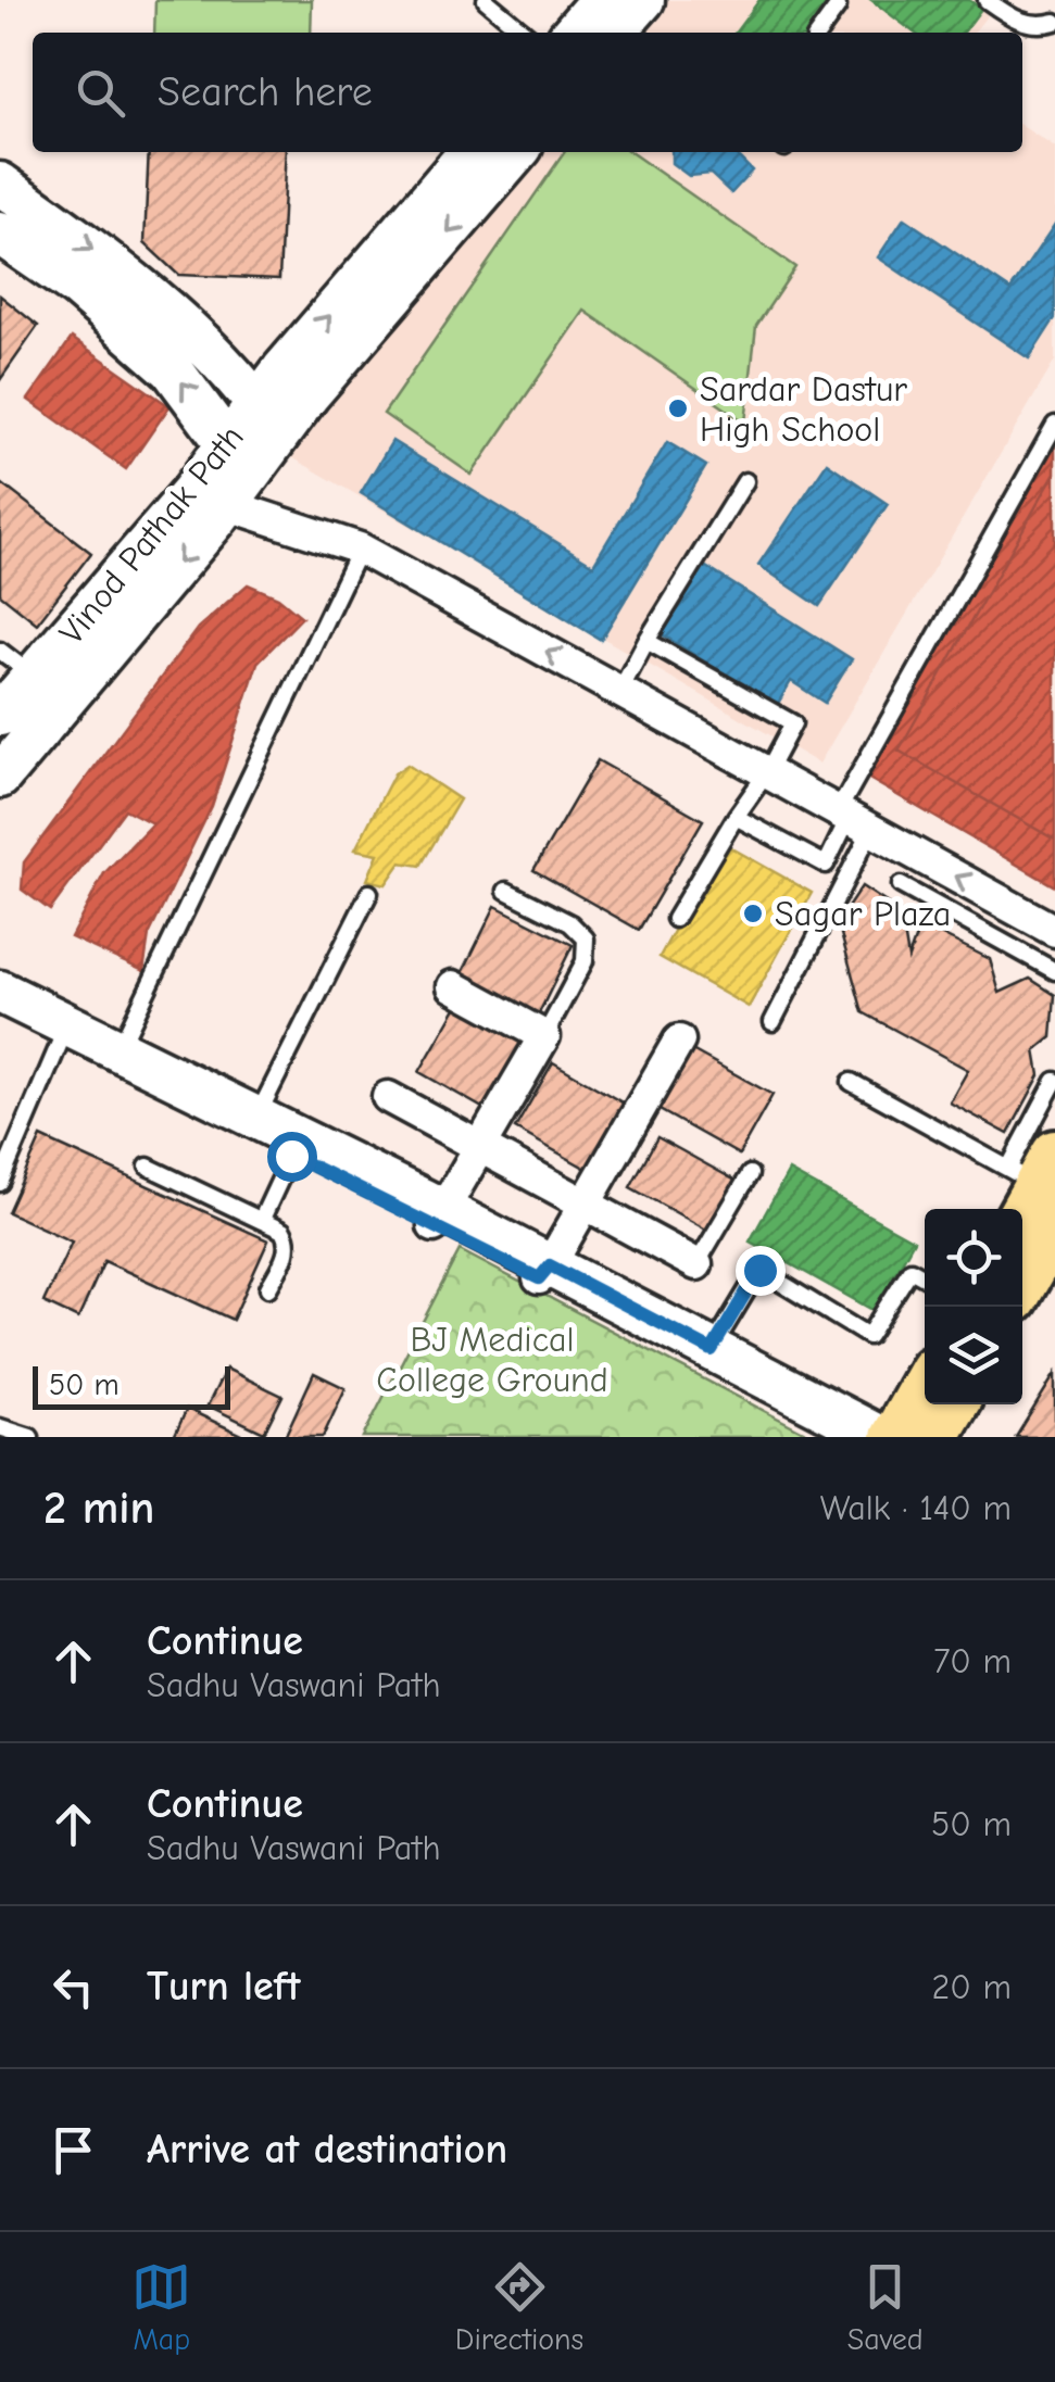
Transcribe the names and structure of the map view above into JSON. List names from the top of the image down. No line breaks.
{"streets":{"main road":["Vinod Pathak Path"]},"parks":["BJ Medical College Ground"],"places":["Sardar Dastur High School","Sagar Plaza"],"scale_bar":"50 m","page":{"search":"Search here","scale":"50 m","heading":["2 min","Walk · 140 m"],"list":[["Continue","Sadhu Vaswani Path","70 m"],["Continue","Sadhu Vaswani Path","50 m"],["Turn left","20 m"],"Arrive at destination"],"nav":["Map","Directions","Saved"]}}
